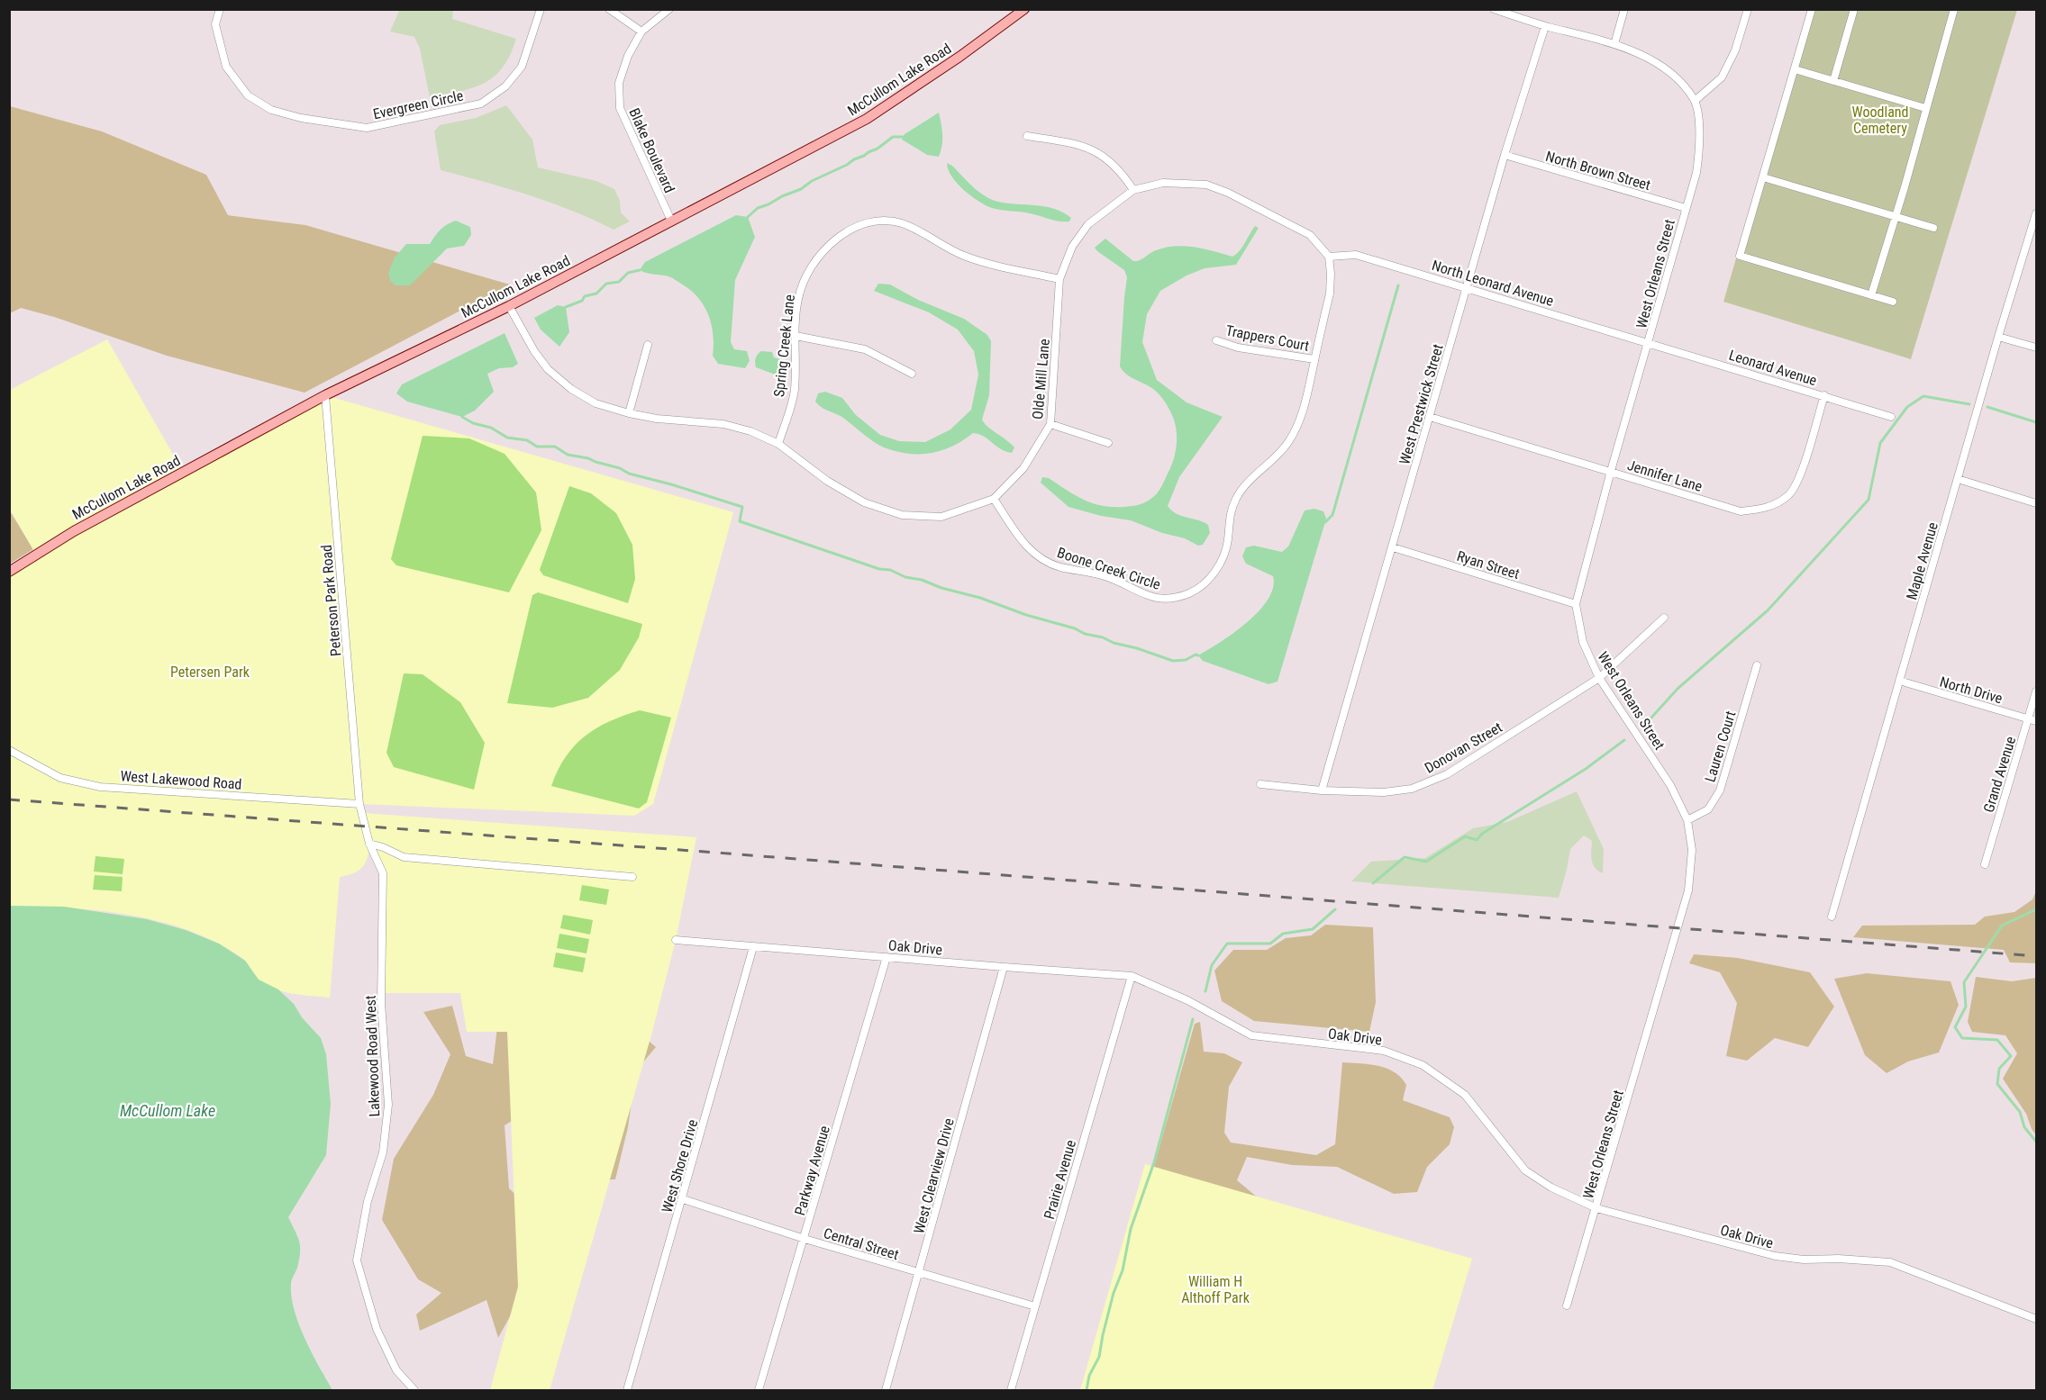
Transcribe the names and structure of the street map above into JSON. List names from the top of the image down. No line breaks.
{"streets":{"street":["McCullom Lake Road","Evergreen Circle","Blake Boulevard","North Brown Street","West Orleans Street","North Leonard Avenue","Trappers Court","Spring Creek Lane","Leonard Avenue","Olde Mill Lane","West Prestwick Street","Jennifer Lane","Maple Avenue","Ryan Street","Boone Creek Circle","Peterson Park Road","North Drive","Lauren Court","Donovan Street","Grand Avenue","West Lakewood Road","Oak Drive","Lakewood Road West","West Shore Drive","Parkway Avenue","West Clearview Drive","Prairie Avenue","Central Street"]},"crossings":[["McCullom Lake Road","Blake Boulevard"],["McCullom Lake Road","Olde Mill Lane"],["McCullom Lake Road","Peterson Park Road"],["North Brown Street","West Orleans Street"],["North Brown Street","West Prestwick Street"],["West Orleans Street","North Leonard Avenue"],["West Orleans Street","Leonard Avenue"],["West Orleans Street","Jennifer Lane"],["West Orleans Street","Ryan Street"],["West Orleans Street","Lauren Court"],["West Orleans Street","Donovan Street"],["West Orleans Street","Oak Drive"],["North Leonard Avenue","Leonard Avenue"],["North Leonard Avenue","Olde Mill Lane"],["North Leonard Avenue","West Prestwick Street"],["North Leonard Avenue","Boone Creek Circle"],["Trappers Court","Boone Creek Circle"],["Spring Creek Lane","Olde Mill Lane"],["Leonard Avenue","Jennifer Lane"],["Olde Mill Lane","Boone Creek Circle"],["West Prestwick Street","Jennifer Lane"],["West Prestwick Street","Ryan Street"],["West Prestwick Street","Donovan Street"],["Maple Avenue","North Drive"],["Peterson Park Road","West Lakewood Road"],["Peterson Park Road","Lakewood Road West"],["North Drive","Grand Avenue"],["West Lakewood Road","Lakewood Road West"],["Oak Drive","West Shore Drive"],["Oak Drive","Parkway Avenue"],["Oak Drive","West Clearview Drive"],["Oak Drive","Prairie Avenue"],["West Shore Drive","Central Street"],["Parkway Avenue","Central Street"],["West Clearview Drive","Central Street"],["Prairie Avenue","Central Street"]],"water":["McCullom Lake"],"parks":["Woodland Cemetery","Petersen Park","William H Althoff Park"]}
